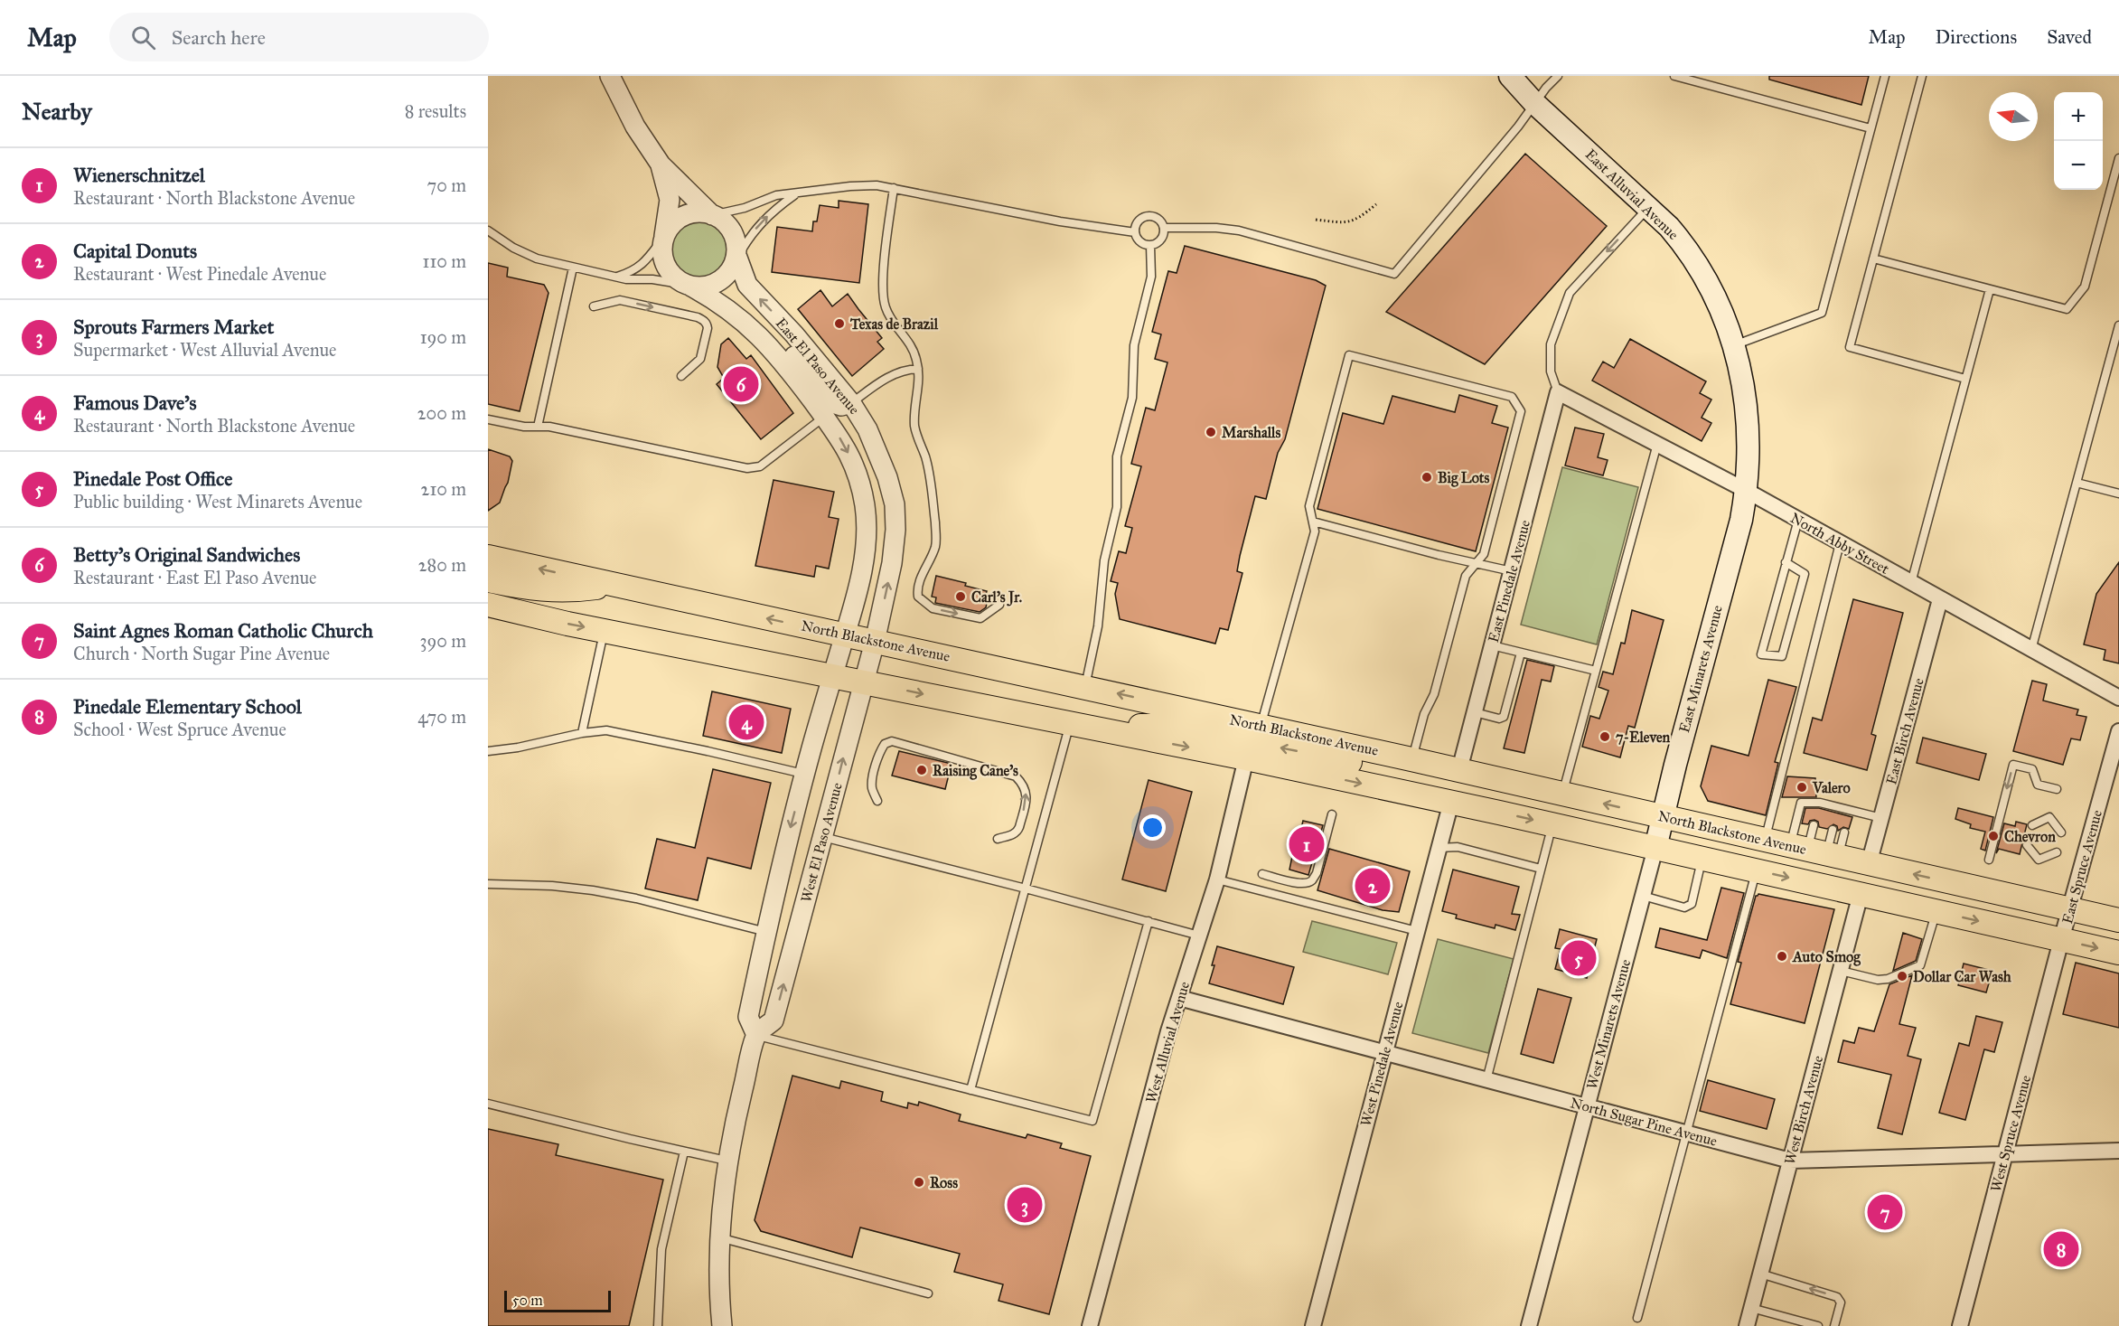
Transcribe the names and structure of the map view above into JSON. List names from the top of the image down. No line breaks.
{"streets":{"main road":["East Alluvial Avenue","North Blackstone Avenue","East Minarets Avenue"],"street":["East El Paso Avenue","North Abby Street","East Pinedale Avenue","East Birch Avenue","West El Paso Avenue","East Spruce Avenue","West Minarets Avenue","West Alluvial Avenue","West Pinedale Avenue","West Birch Avenue","North Sugar Pine Avenue","West Spruce Avenue"]},"crossings":[["East Alluvial Avenue","North Abby Street"],["East Alluvial Avenue","East Minarets Avenue"],["East El Paso Avenue","North Blackstone Avenue"],["East El Paso Avenue","West El Paso Avenue"],["North Abby Street","East Pinedale Avenue"],["North Abby Street","East Minarets Avenue"],["North Abby Street","East Birch Avenue"],["East Pinedale Avenue","North Blackstone Avenue"],["North Blackstone Avenue","East Minarets Avenue"],["North Blackstone Avenue","East Birch Avenue"],["North Blackstone Avenue","West El Paso Avenue"],["North Blackstone Avenue","East Spruce Avenue"],["East Minarets Avenue","West Minarets Avenue"],["East Spruce Avenue","West Spruce Avenue"],["West Minarets Avenue","North Sugar Pine Avenue"],["West Alluvial Avenue","North Sugar Pine Avenue"],["West Pinedale Avenue","North Sugar Pine Avenue"],["West Birch Avenue","North Sugar Pine Avenue"],["North Sugar Pine Avenue","West Spruce Avenue"]],"places":["Texas de Brazil","Marshalls","Big Lots","Carl's Jr.","7-Eleven","Raising Cane's","Valero","Chevron","Auto Smog","Dollar Car Wash","Ross"],"scale_bar":"50 m","north":"left","page":{"header":"Map","search":"Search here","nav":["Map","Directions","Saved"],"heading":["Nearby","8 results"],"map_buttons":["+","−"],"list":[{"mark":"1","name":"Wienerschnitzel","note":"Restaurant · North Blackstone Avenue","value":"70 m"},{"mark":"2","name":"Capital Donuts","note":"Restaurant · West Pinedale Avenue","value":"110 m"},{"mark":"3","name":"Sprouts Farmers Market","note":"Supermarket · West Alluvial Avenue","value":"190 m"},{"mark":"4","name":"Famous Dave's","note":"Restaurant · North Blackstone Avenue","value":"200 m"},{"mark":"5","name":"Pinedale Post Office","note":"Public building · West Minarets Avenue","value":"210 m"},{"mark":"6","name":"Betty's Original Sandwiches","note":"Restaurant · East El Paso Avenue","value":"280 m"},{"mark":"7","name":"Saint Agnes Roman Catholic Church","note":"Church · North Sugar Pine Avenue","value":"390 m"},{"mark":"8","name":"Pinedale Elementary School","note":"School · West Spruce Avenue","value":"470 m"}],"pins":["6","4","1","2","5","3","7","8"],"scale":"50 m"}}
